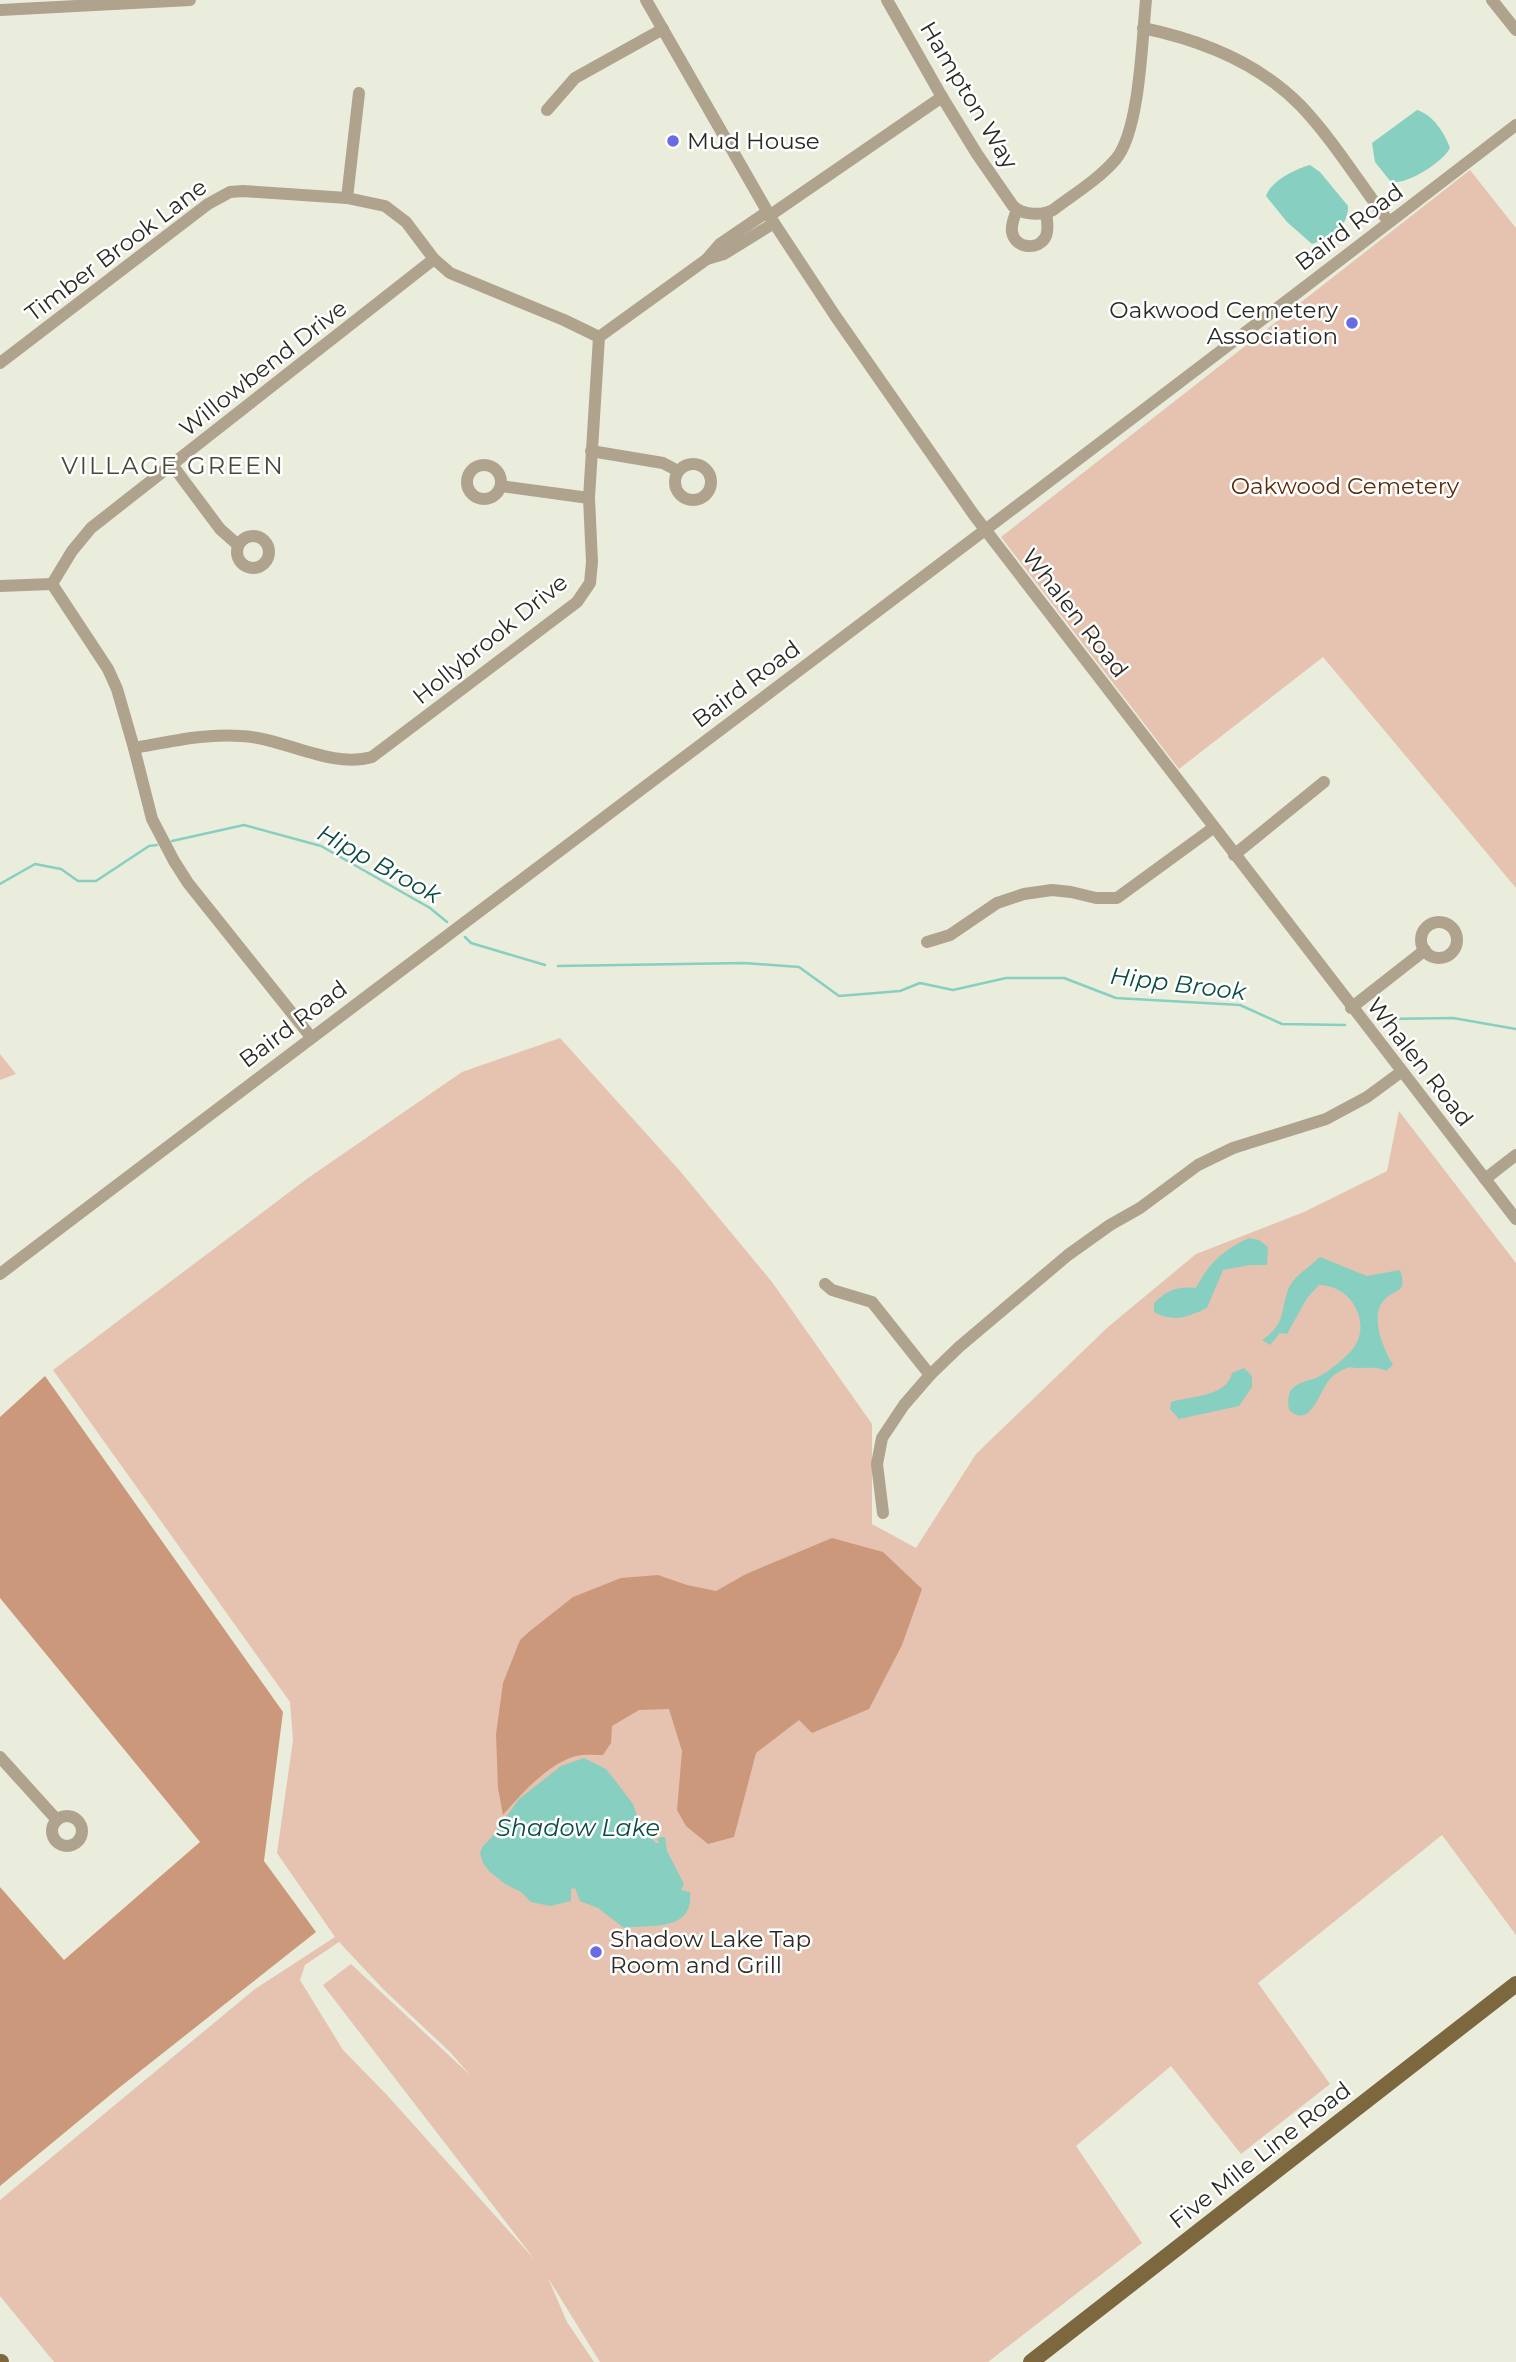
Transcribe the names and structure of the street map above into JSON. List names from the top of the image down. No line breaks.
{"streets":{"main road":["Five Mile Line Road"],"street":["Hampton Way","Baird Road","Timber Brook Lane","Willowbend Drive","Whalen Road","Hollybrook Drive"]},"crossings":[["Baird Road","Whalen Road"],["Timber Brook Lane","Willowbend Drive"],["Timber Brook Lane","Hollybrook Drive"]],"districts":["VILLAGE GREEN"],"water":["Hipp Brook","Shadow Lake"],"parks":["Oakwood Cemetery"],"places":["Mud House","Oakwood Cemetery Association","Shadow Lake Tap Room and Grill"]}
